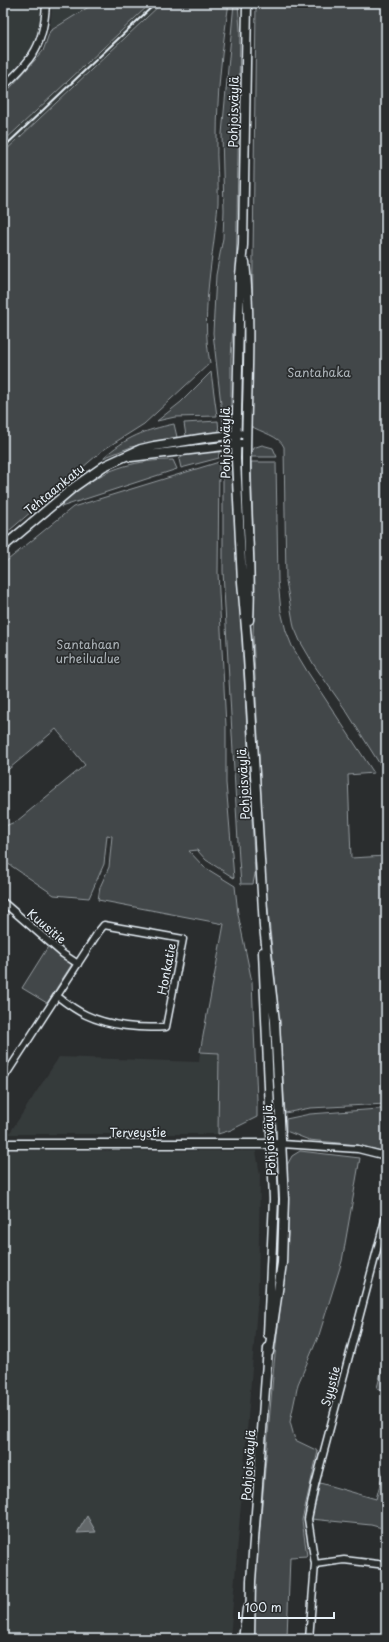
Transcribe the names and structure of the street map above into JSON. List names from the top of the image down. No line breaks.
{"streets":{"main road":["Pohjoisväylä","Tehtaankatu","Terveystie"],"street":["Kuusitie","Honkatie","Syystie"]},"crossings":[["Pohjoisväylä","Tehtaankatu"],["Pohjoisväylä","Terveystie"],["Kuusitie","Honkatie"]],"parks":["Santahaka","Santahaan urheilualue"],"scale_bar":"100 m"}
